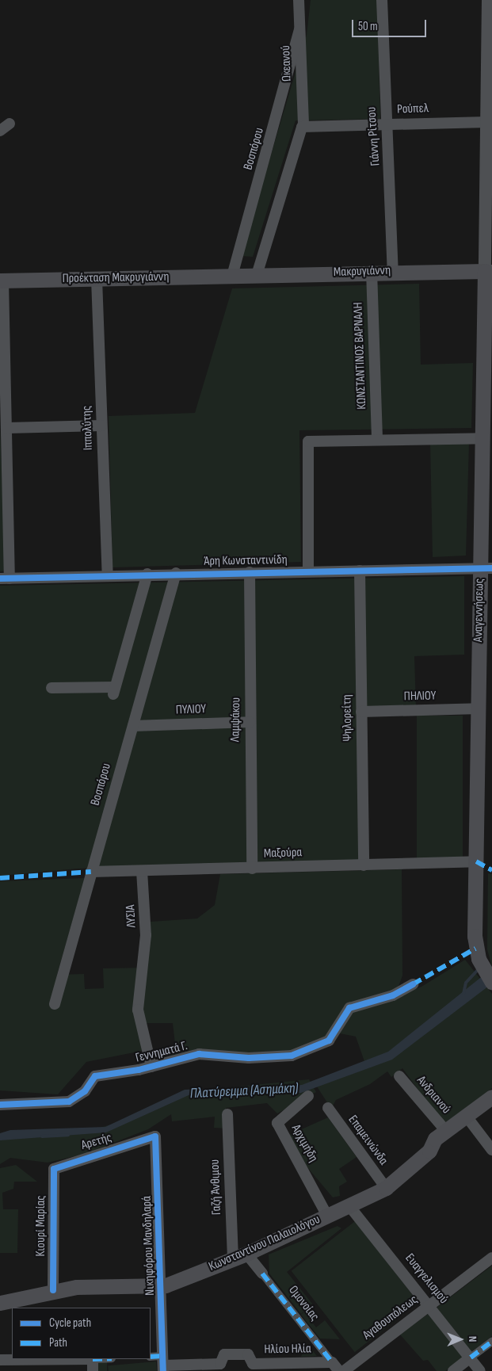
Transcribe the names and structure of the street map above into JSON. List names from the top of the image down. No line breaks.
{"streets":{"main road":["Μακρυγιάννη","Προέκταση Μακρυγιάννη","Αναγεννήσεως","Κωνσταντίνου Παλαιολόγου"],"street":["Ωκεανού","Ρούπελ","Γιάννη Ρίτσου","Βοσπόρου","ΚΩΝΣΤΑΝΤΙΝΟΣ ΒΑΡΝΑΛΗ","Ιππολύτης","Άρη Κωνσταντινίδη","ΠΗΛΙΟΥ","ΠΥΛΙΟΥ","Ψηλορείτη","Λαμψάκου","Μαξούρα","ΛΥΣΙΑ","Γεννηματά Γ.","Ανδριανού","Επαμεινώνδα","Αρετής","Αρχιμήδη","Γαζή Άνθιμου","Κιουρί Μαρίας","Νικηφόρου Μανδηλαρά","Ευαγγελισμού","Ομονοίας","Αγαθουπόλεως","Ηλίου Ηλία"]},"crossings":[["Ωκεανού","Ρούπελ"],["Ωκεανού","Βοσπόρου"],["Ρούπελ","Γιάννη Ρίτσου"],["Ρούπελ","Αναγεννήσεως"],["Γιάννη Ρίτσου","Μακρυγιάννη"],["Βοσπόρου","Μακρυγιάννη"],["Βοσπόρου","Προέκταση Μακρυγιάννη"],["Βοσπόρου","Άρη Κωνσταντινίδη"],["Βοσπόρου","ΠΥΛΙΟΥ"],["Βοσπόρου","Μαξούρα"],["Μακρυγιάννη","Προέκταση Μακρυγιάννη"],["Μακρυγιάννη","ΚΩΝΣΤΑΝΤΙΝΟΣ ΒΑΡΝΑΛΗ"],["Μακρυγιάννη","Αναγεννήσεως"],["Προέκταση Μακρυγιάννη","Ιππολύτης"],["Ιππολύτης","Άρη Κωνσταντινίδη"],["Άρη Κωνσταντινίδη","Αναγεννήσεως"],["Άρη Κωνσταντινίδη","Ψηλορείτη"],["Άρη Κωνσταντινίδη","Λαμψάκου"],["Αναγεννήσεως","ΠΗΛΙΟΥ"],["Αναγεννήσεως","Μαξούρα"],["ΠΗΛΙΟΥ","Ψηλορείτη"],["ΠΥΛΙΟΥ","Λαμψάκου"],["Ψηλορείτη","Μαξούρα"],["Λαμψάκου","Μαξούρα"],["Μαξούρα","ΛΥΣΙΑ"],["ΛΥΣΙΑ","Γεννηματά Γ."],["Ανδριανού","Κωνσταντίνου Παλαιολόγου"],["Επαμεινώνδα","Κωνσταντίνου Παλαιολόγου"],["Αρετής","Κιουρί Μαρίας"],["Αρετής","Νικηφόρου Μανδηλαρά"],["Αρχιμήδη","Κωνσταντίνου Παλαιολόγου"],["Γαζή Άνθιμου","Κωνσταντίνου Παλαιολόγου"],["Γαζή Άνθιμου","Ομονοίας"],["Κιουρί Μαρίας","Κωνσταντίνου Παλαιολόγου"],["Κωνσταντίνου Παλαιολόγου","Νικηφόρου Μανδηλαρά"],["Κωνσταντίνου Παλαιολόγου","Ευαγγελισμού"],["Κωνσταντίνου Παλαιολόγου","Ομονοίας"],["Νικηφόρου Μανδηλαρά","Ηλίου Ηλία"],["Ευαγγελισμού","Αγαθουπόλεως"],["Ομονοίας","Ηλίου Ηλία"]],"water":["Πλατύρεμμα (Ασημάκη)"],"legend":["Cycle path","Path"],"scale_bar":"50 m","north":"right"}
